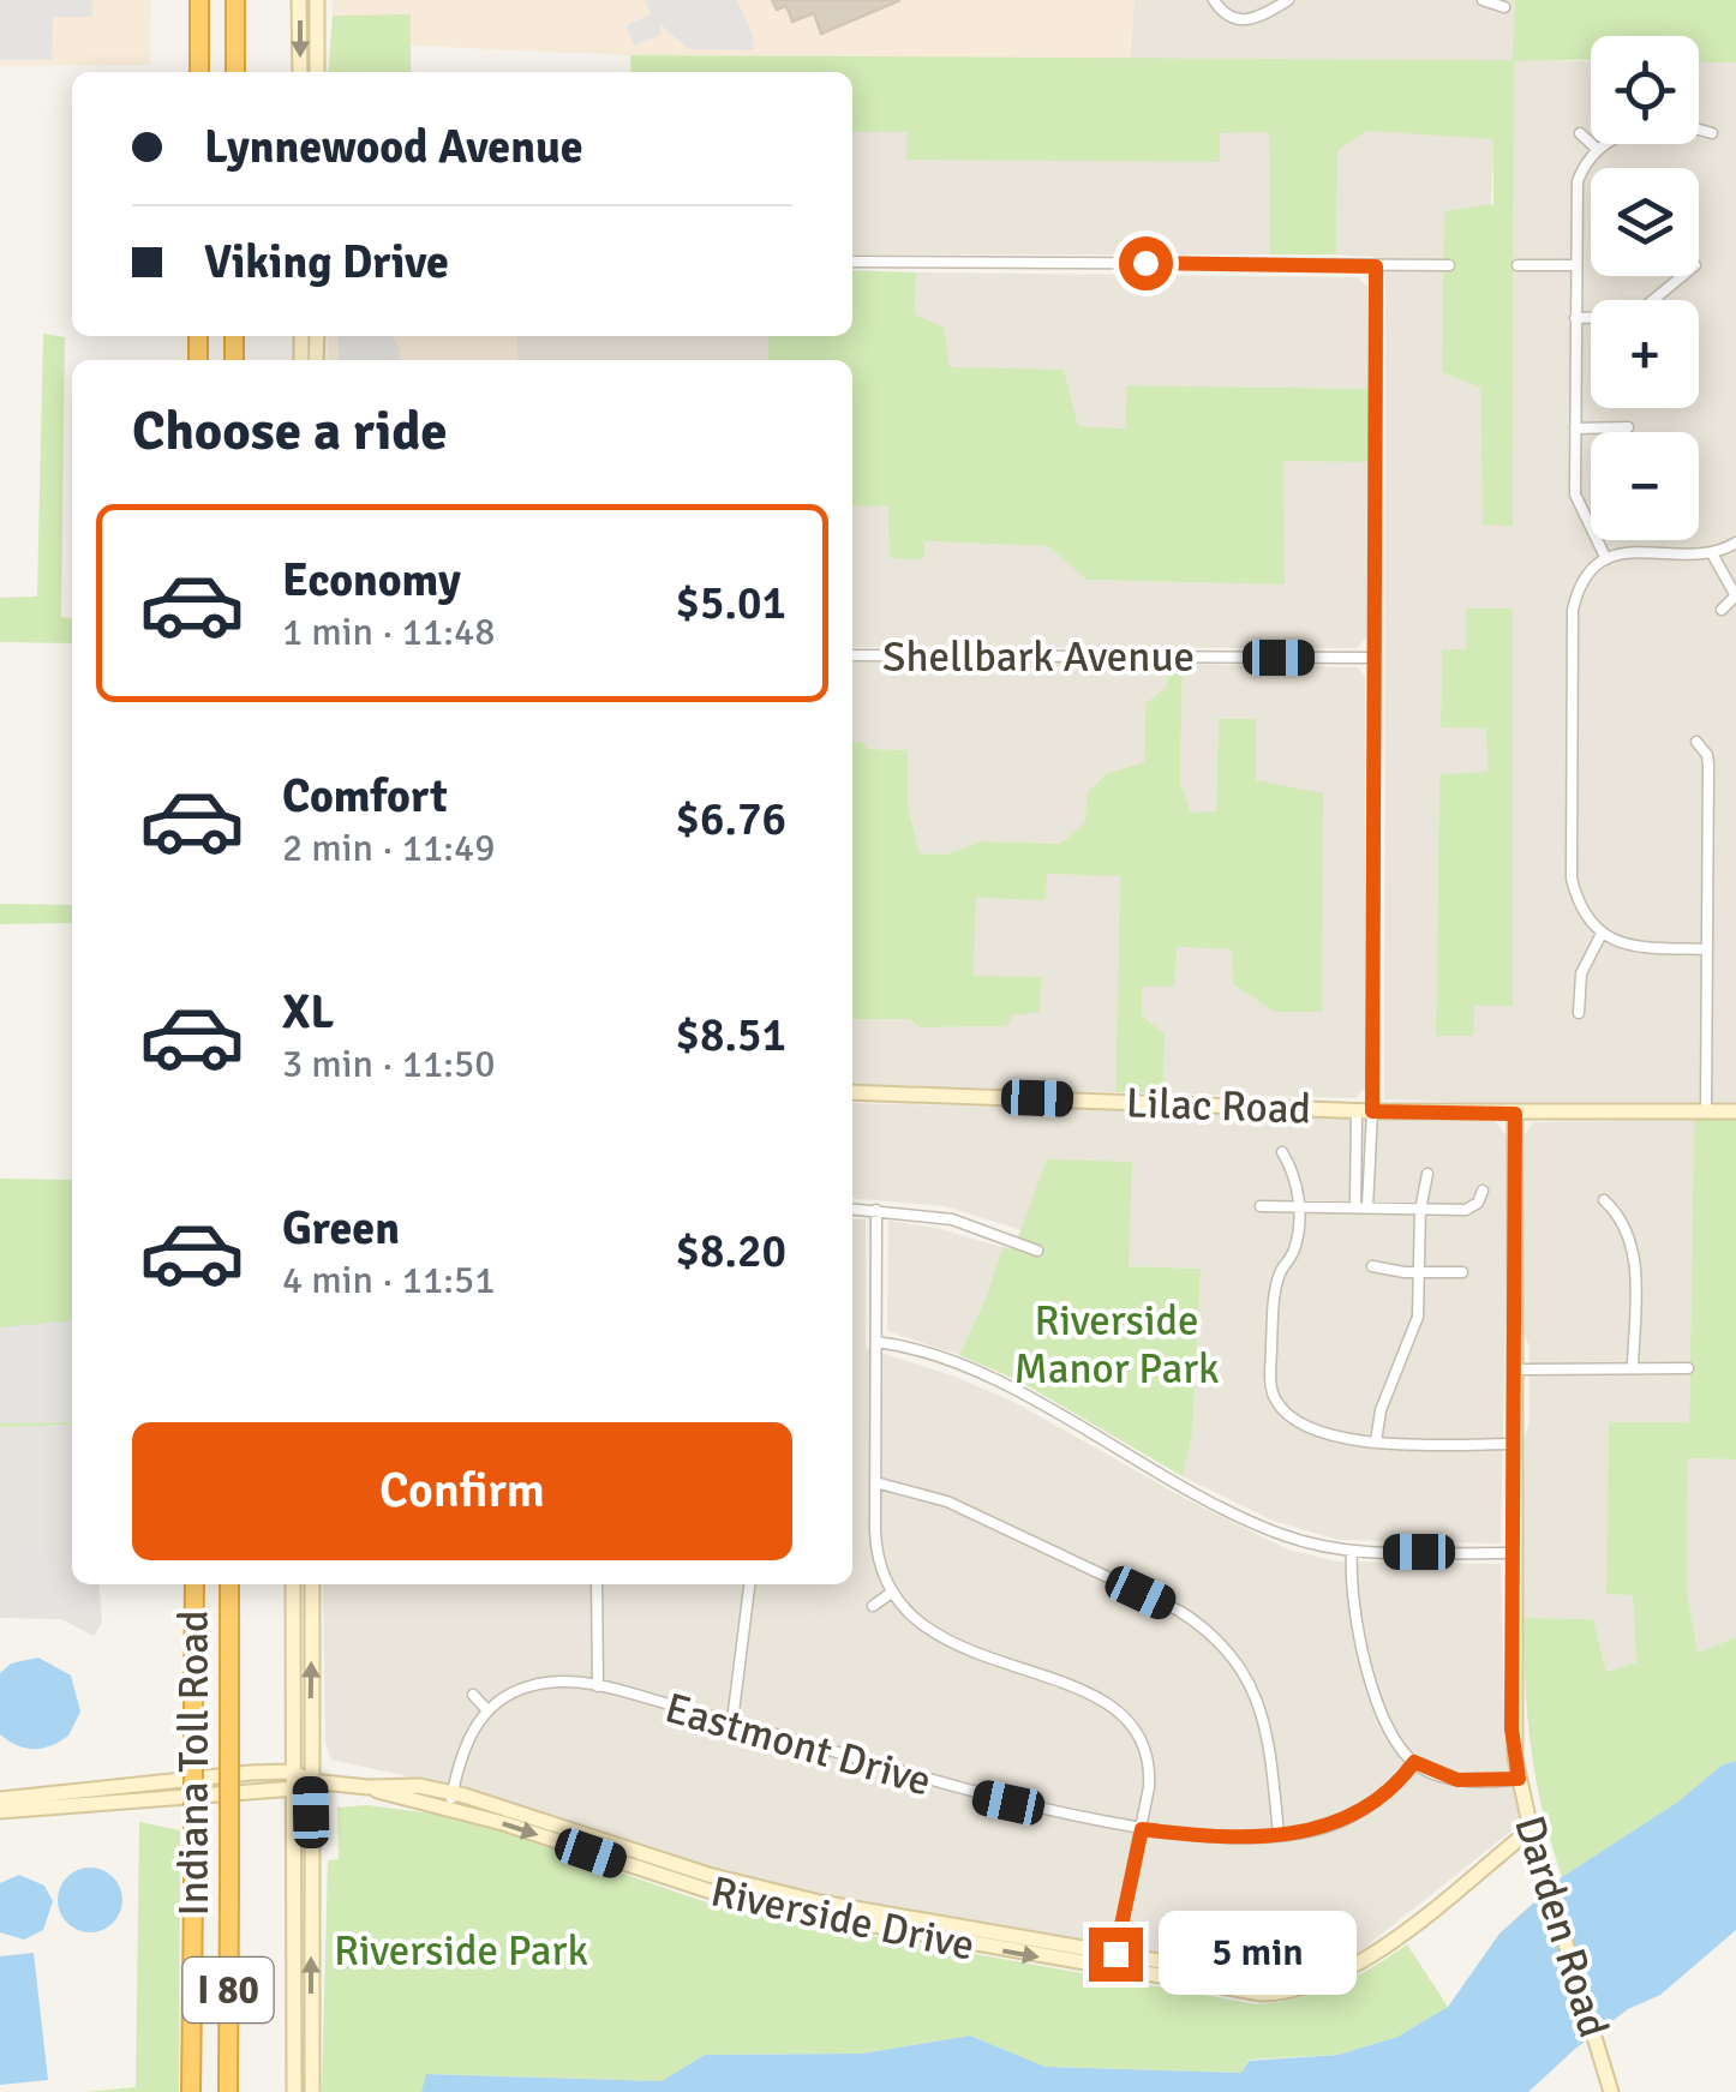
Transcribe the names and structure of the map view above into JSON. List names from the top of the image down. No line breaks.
{"streets":{"highway":["Indiana Toll Road","I 80"],"street":["Shellbark Avenue","Lilac Road","Eastmont Drive","Riverside Drive","Darden Road"]},"crossings":[["Lilac Road","Darden Road"],["Riverside Drive","Darden Road"]],"parks":["Riverside Manor Park","Riverside Park"],"page":{"map_buttons":["+","−"],"banner":["Lynnewood Avenue","Viking Drive"],"heading":"Choose a ride","list":[{"name":"Economy","note":"1 min · 11:48","value":"$5.01"},{"name":"Comfort","note":"2 min · 11:49","value":"$6.76"},{"name":"XL","note":"3 min · 11:50","value":"$8.51"},{"name":"Green","note":"4 min · 11:51","value":"$8.20"}],"buttons":"Confirm","bubble":"5 min"}}
